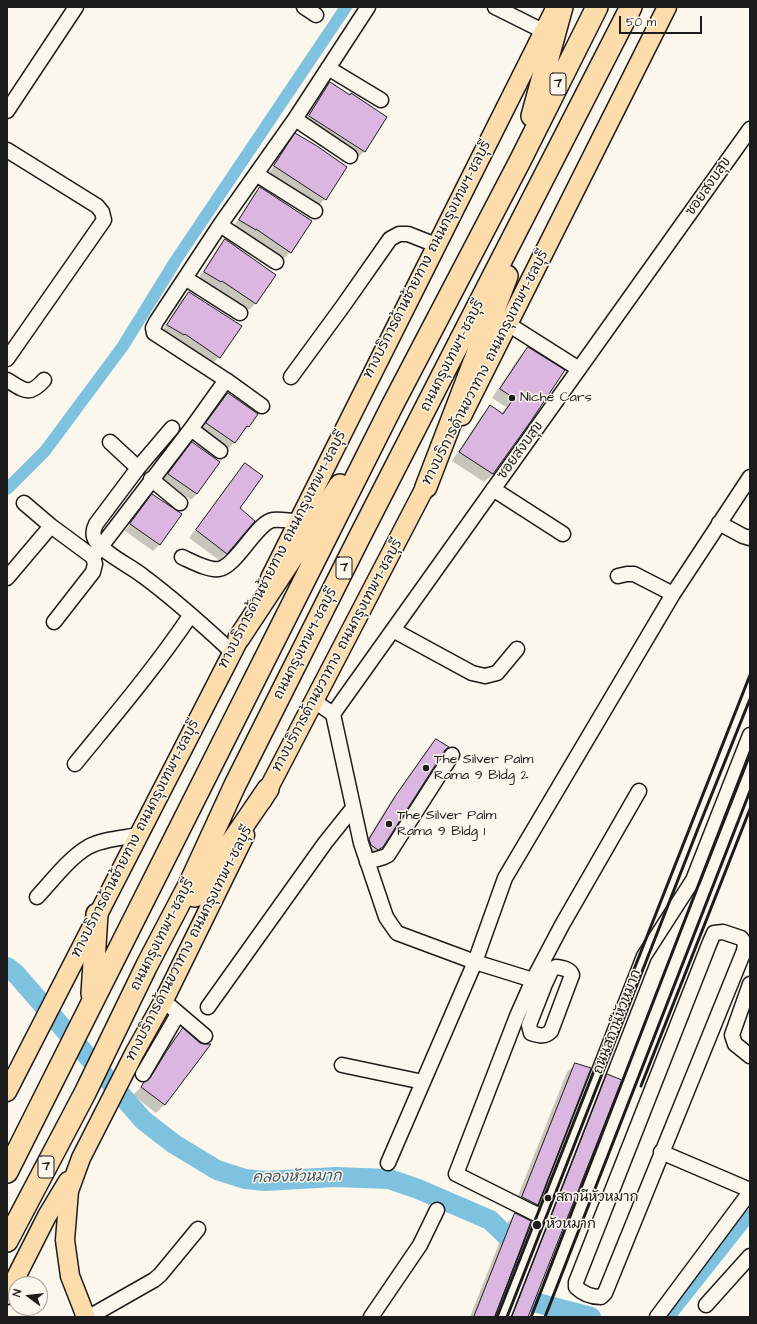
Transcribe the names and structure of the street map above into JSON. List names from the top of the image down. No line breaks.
{"streets":{"highway":["7","ถนนกรุงเทพฯ-ชลบุรี"],"main road":["ทางบริการด้านซ้ายทาง ถนนกรุงเทพฯ-ชลบุรี","ทางบริการด้านขวาทาง ถนนกรุงเทพฯ-ชลบุรี"],"street":["ซอยสงบสุข","ถนนสถานีหัวหมาก"]},"water":["คลองหัวหมาก"],"places":["Niche Cars","The Silver Palm Rama 9 Bldg 2","The Silver Palm Rama 9 Bldg 1","สถานีหัวหมาก","หัวหมาก"],"scale_bar":"50 m","north":"left"}
